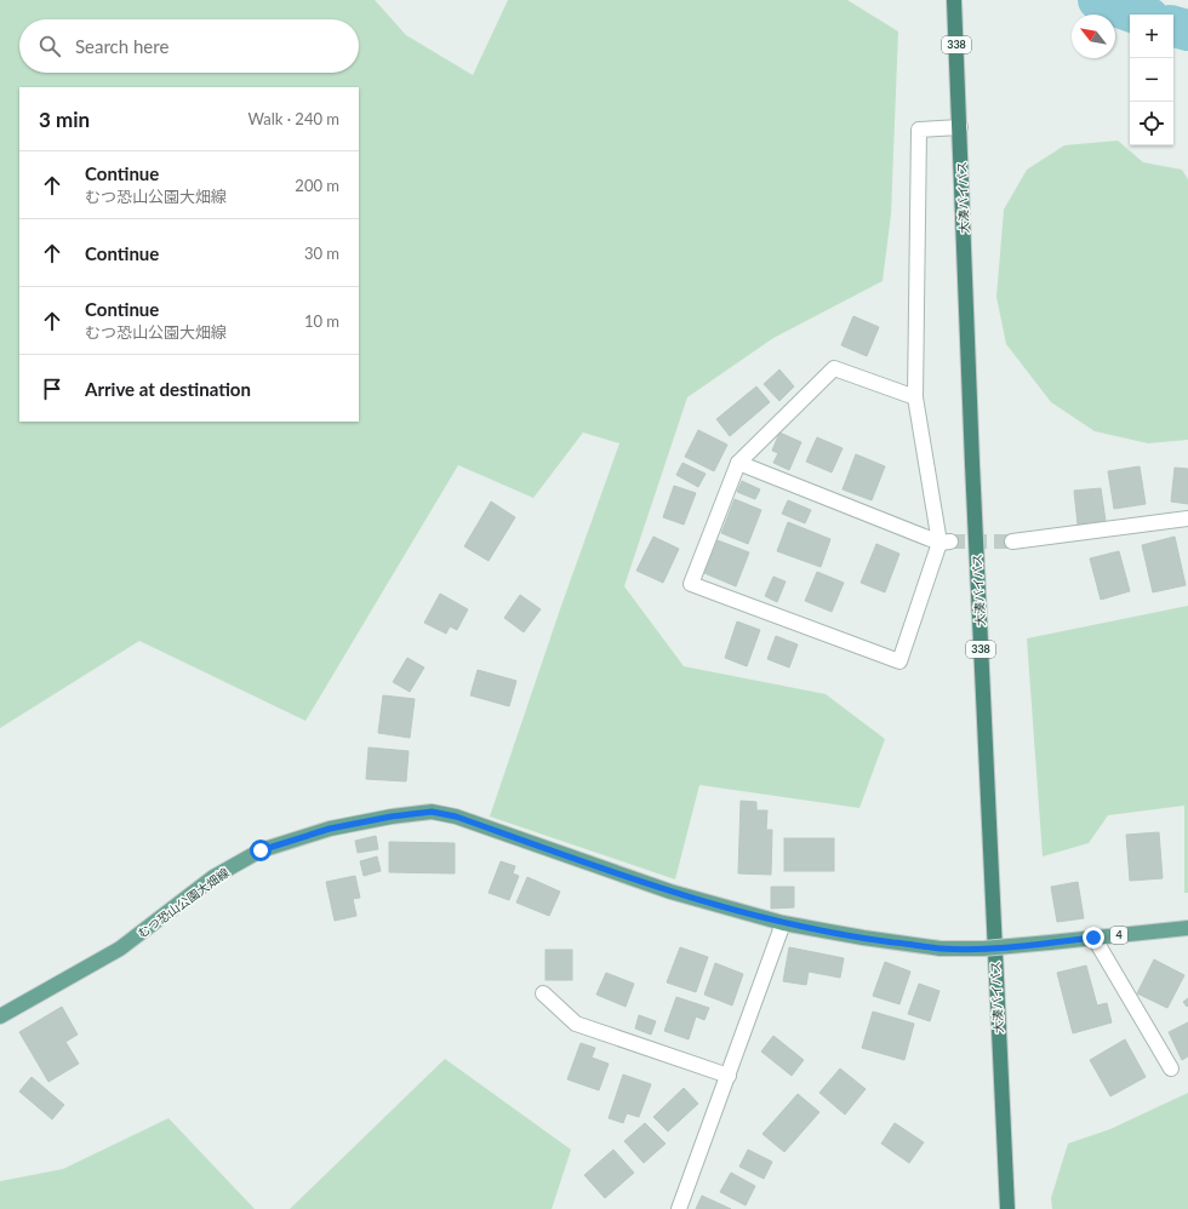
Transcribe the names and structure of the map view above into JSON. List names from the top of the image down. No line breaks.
{"streets":{"highway":["338","大湊バイパス"],"main road":["むつ恐山公園大畑線","4"]},"crossings":[["むつ恐山公園大畑線","4"]],"north":"top left","page":{"map_buttons":["+","−"],"search":"Search here","heading":["3 min","Walk · 240 m"],"list":[["Continue","むつ恐山公園大畑線","200 m"],["Continue","30 m"],["Continue","むつ恐山公園大畑線","10 m"],"Arrive at destination"]}}
